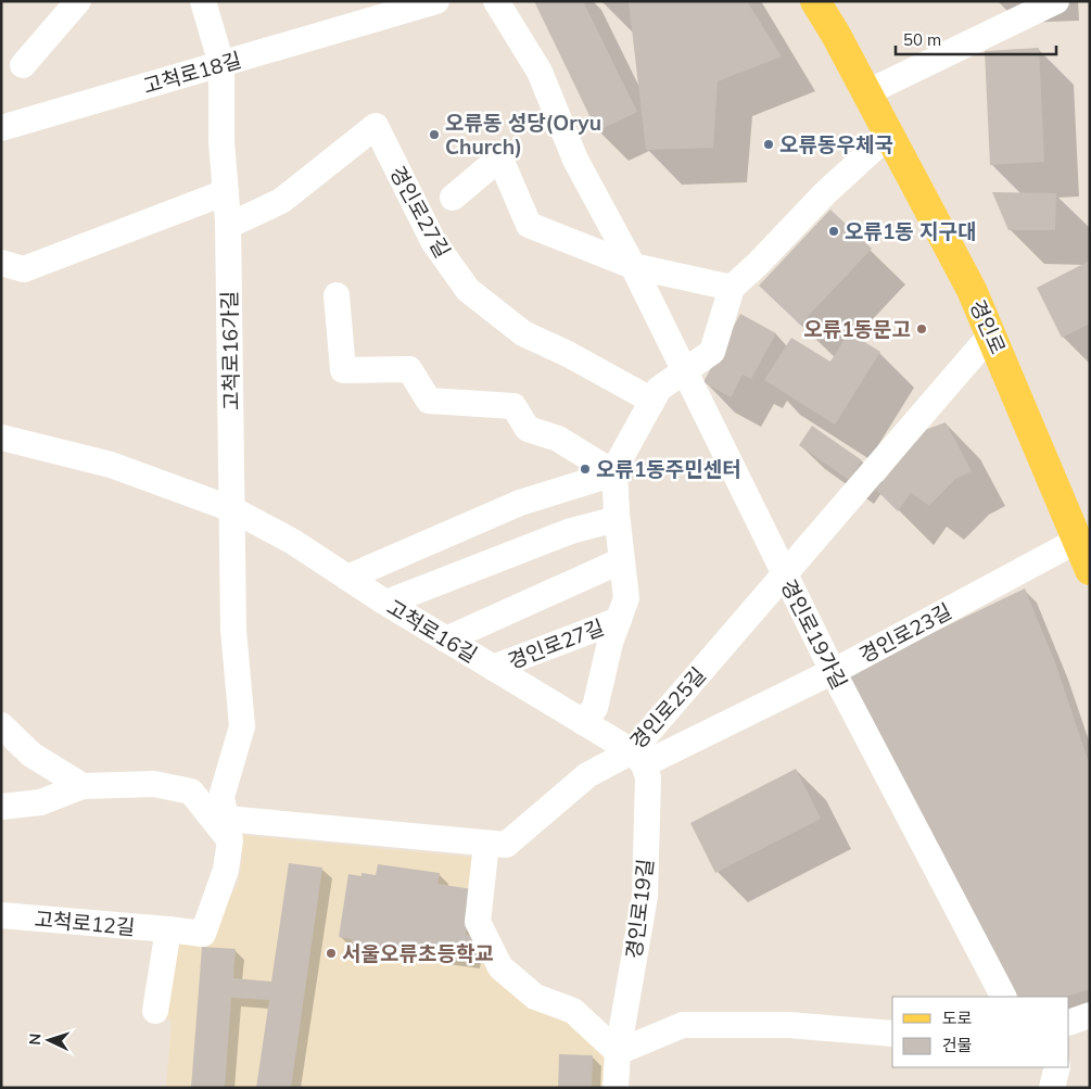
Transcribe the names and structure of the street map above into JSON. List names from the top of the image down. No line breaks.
{"streets":{"main road":["경인로"],"street":["고척로18길","경인로27길","고척로16가길","고척로16길","경인로23길","경인로19가길","경인로25길","경인로19길","고척로12길"]},"crossings":[["고척로18길","고척로16가길"],["경인로27길","고척로16가길"],["경인로27길","고척로16길"],["경인로27길","경인로19가길"],["경인로","경인로23길"],["경인로","경인로25길"],["고척로16가길","고척로16길"],["고척로16길","경인로23길"],["고척로16길","경인로25길"],["고척로16길","경인로19길"],["경인로23길","경인로19가길"],["경인로23길","경인로25길"],["경인로23길","경인로19길"],["경인로19가길","경인로25길"],["경인로25길","경인로19길"],["경인로25길","고척로12길"]],"places":["오류동 성당(Oryu Church)","오류동우체국","오류1동 지구대","오류1동문고","오류1동주민센터","서울오류초등학교"],"legend":["도로","건물"],"scale_bar":"50 m","north":"left"}
